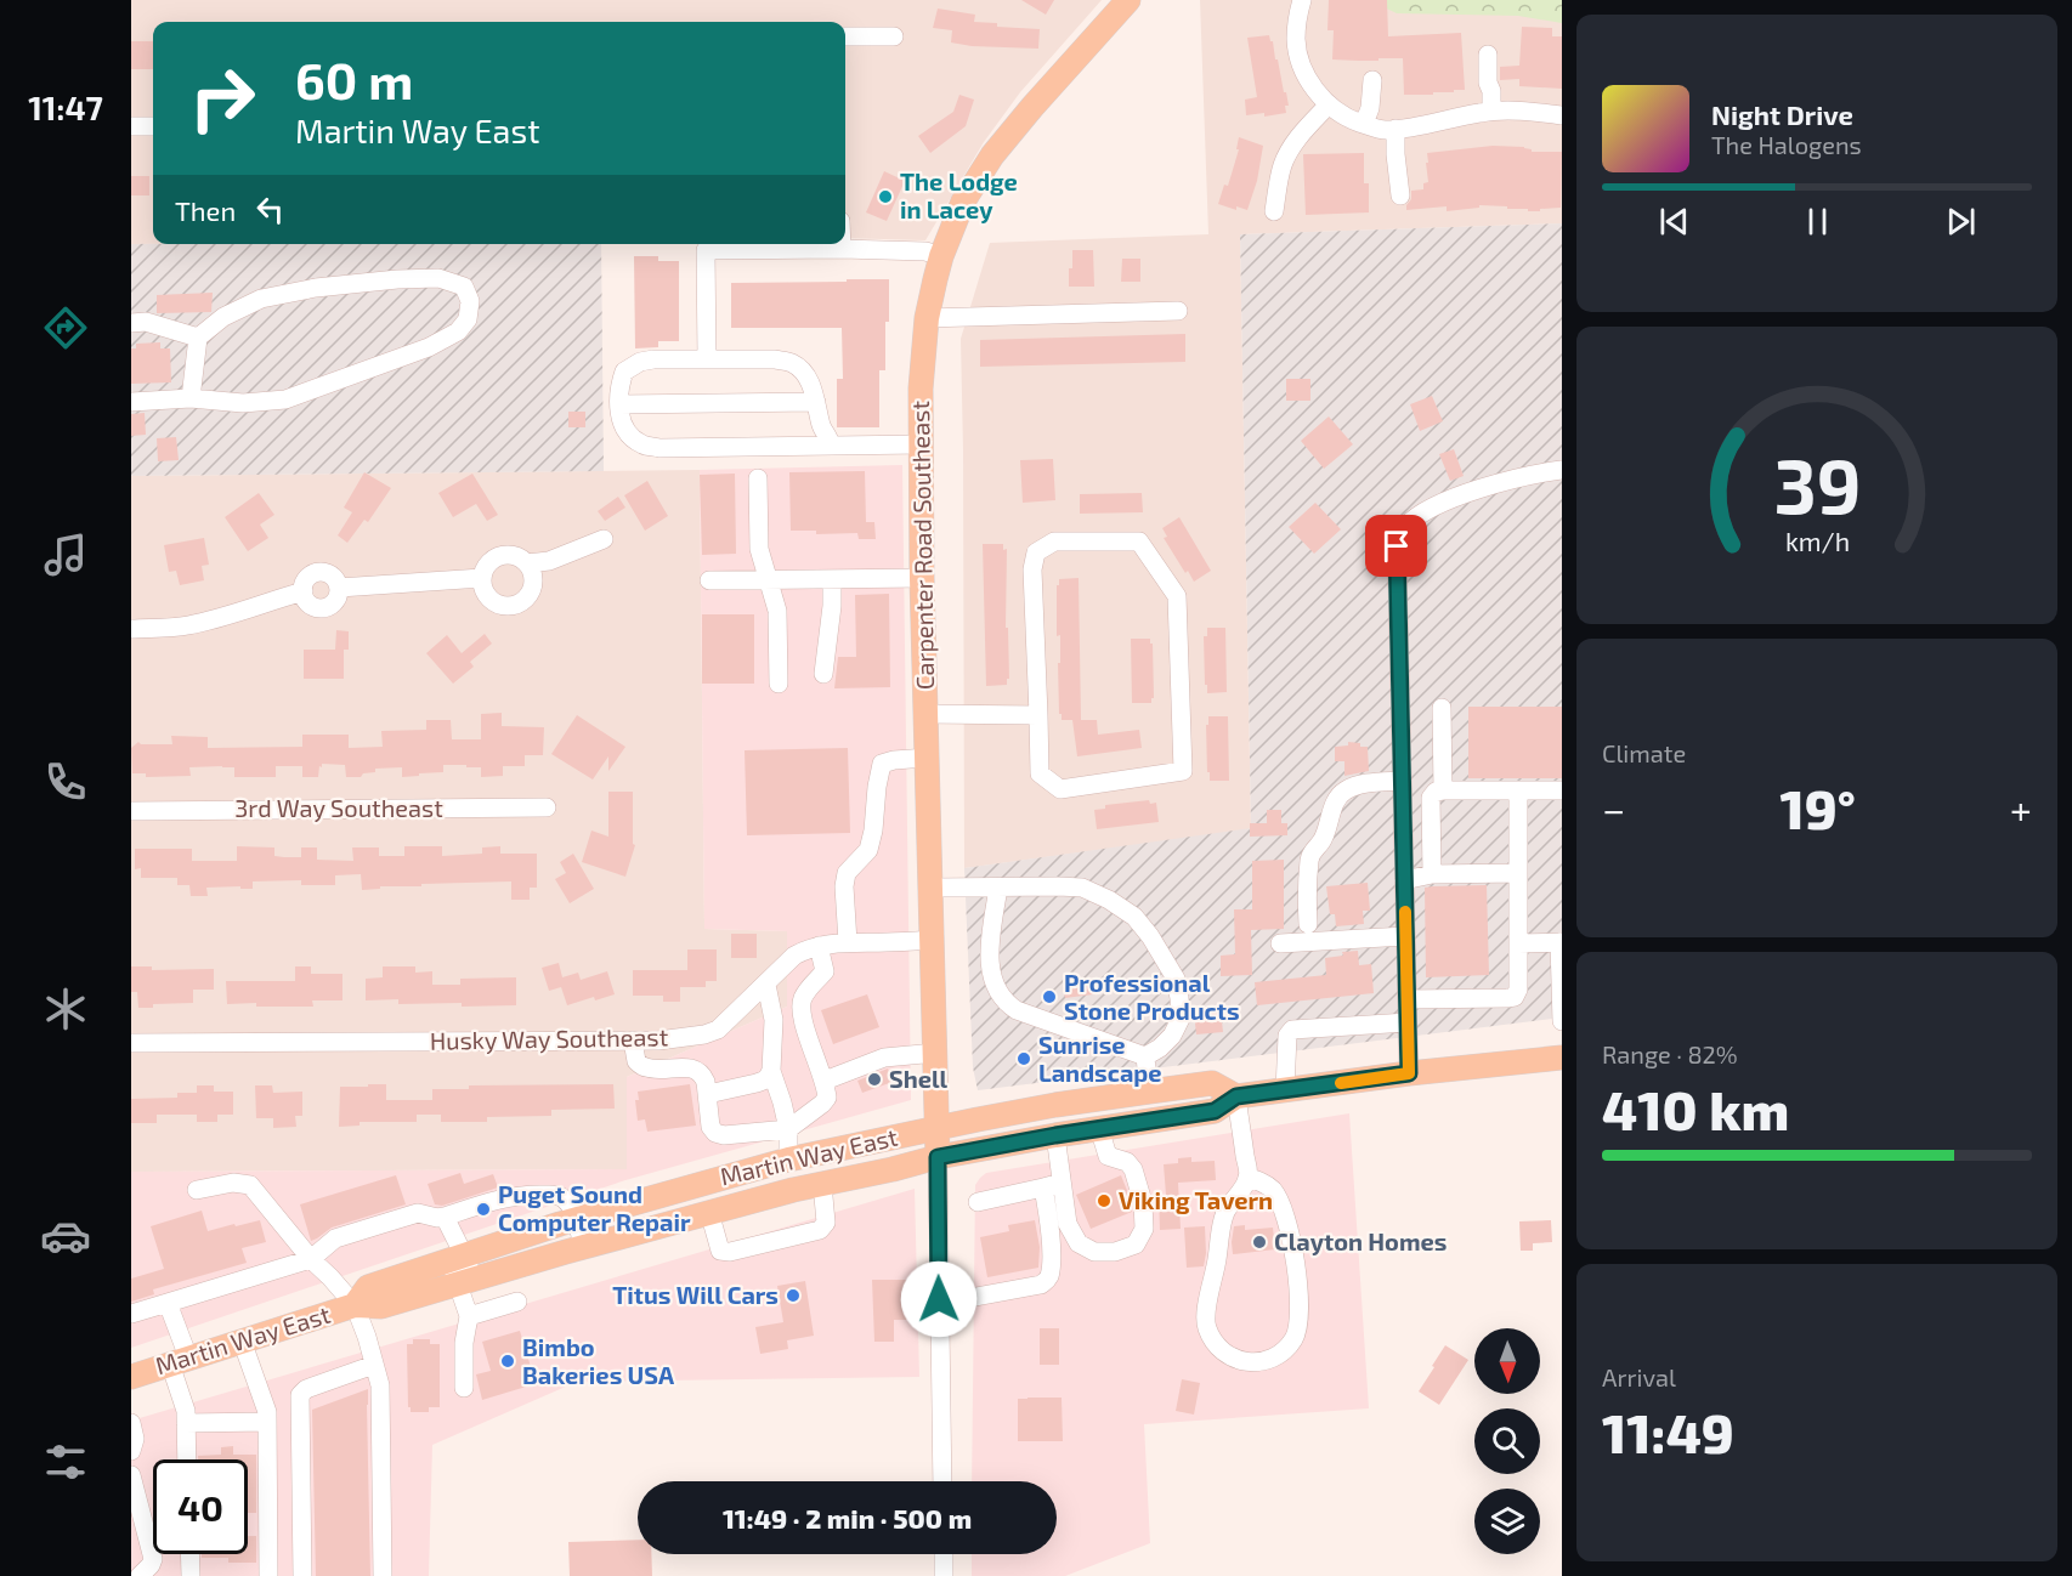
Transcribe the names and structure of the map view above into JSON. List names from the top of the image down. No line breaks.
{"streets":{"main road":["Carpenter Road Southeast","Martin Way East"],"street":["3rd Way Southeast","Husky Way Southeast"]},"crossings":[["Carpenter Road Southeast","Husky Way Southeast"],["Carpenter Road Southeast","Martin Way East"]],"places":["The Lodge in Lacey","Professional Stone Products","Sunrise Landscape","Shell","Viking Tavern","Puget Sound Computer Repair","Clayton Homes","Titus Will Cars","Bimbo Bakeries USA"],"north":"bottom","page":{"tabs":"11:47","turn":["60 m","Martin Way East"],"song":["Night Drive","The Halogens"],"then":"Then","tile":["Climate",["Range · 82%","410 km"],["Arrival","11:49"]],"heat":["−","19°","+"],"limit":"40","trip":"11:49 · 2 min · 500 m","gauge":["39","km/h"]}}
